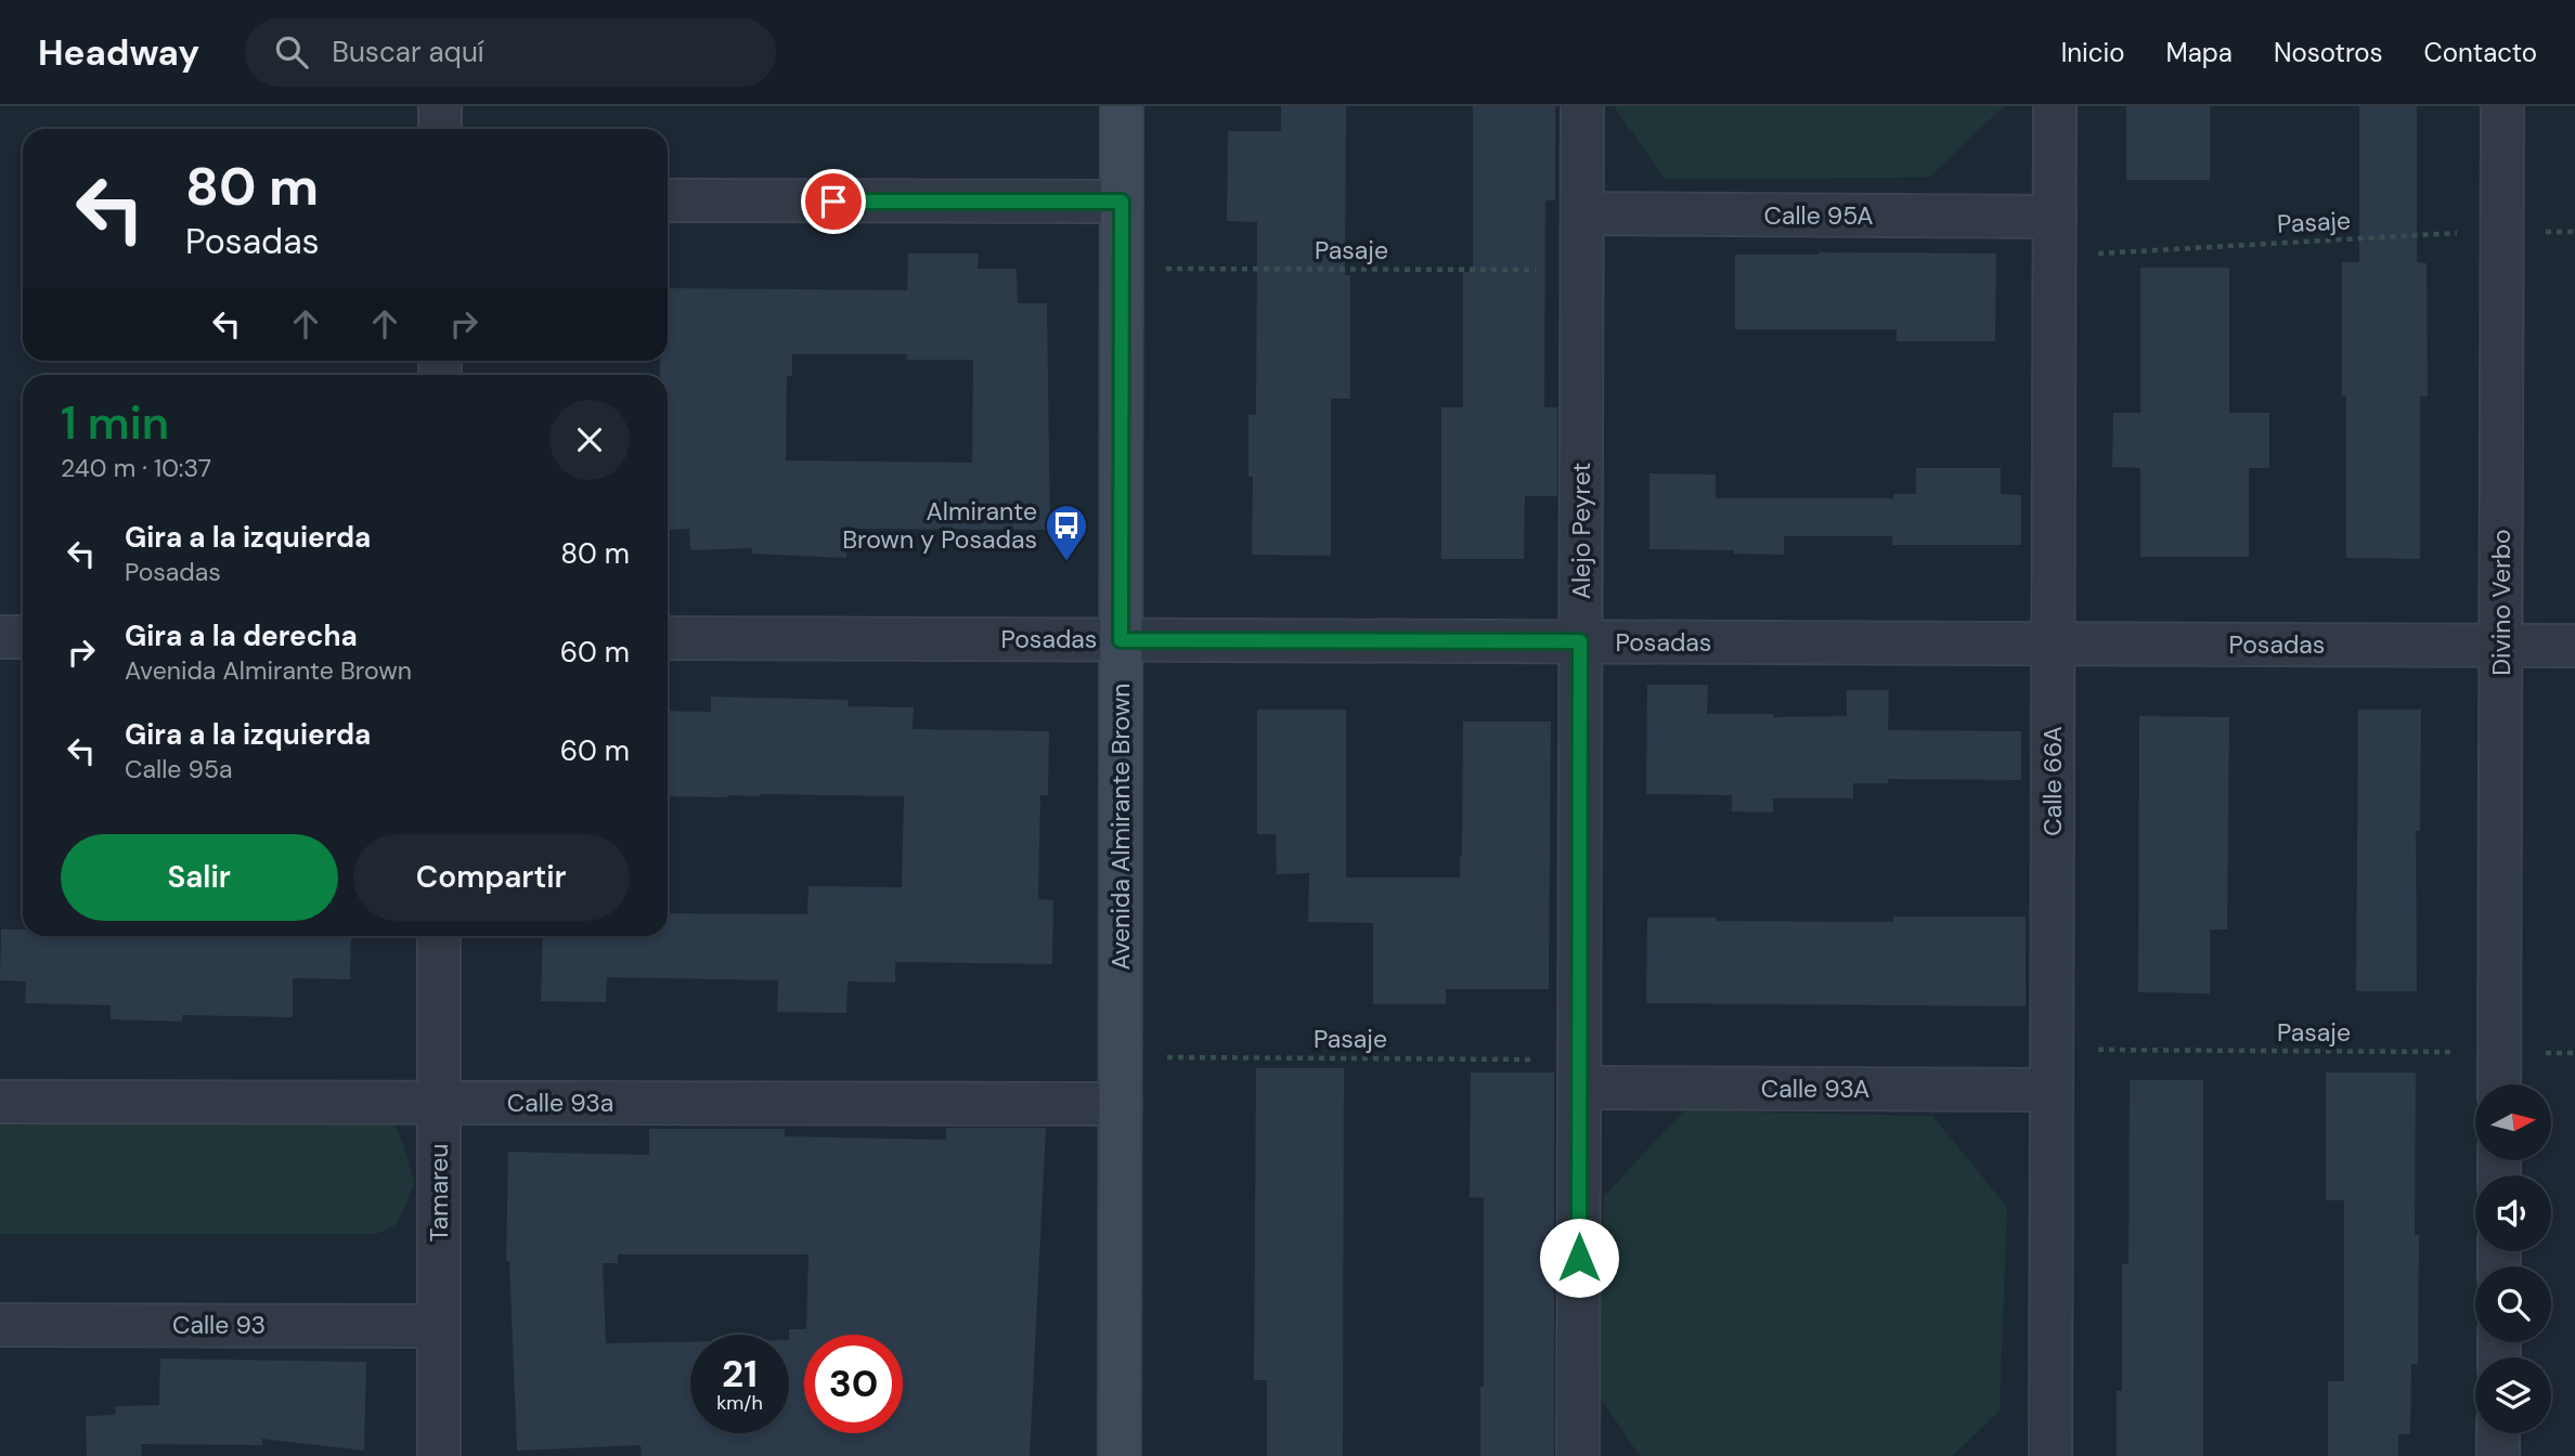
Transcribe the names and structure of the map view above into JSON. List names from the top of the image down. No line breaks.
{"streets":{"main road":["Avenida Almirante Brown"],"street":["Calle 95A","Alejo Peyret","Divino Verbo","Posadas","Calle 66A","Calle 93A","Calle 93a","Tamareu","Calle 93"],"path":["Pasaje"]},"crossings":[["Calle 95A","Pasaje"],["Calle 95A","Alejo Peyret"],["Calle 95A","Calle 66A"],["Pasaje","Alejo Peyret"],["Pasaje","Divino Verbo"],["Pasaje","Calle 66A"],["Pasaje","Avenida Almirante Brown"],["Pasaje","Calle 93A"],["Alejo Peyret","Posadas"],["Alejo Peyret","Calle 93A"],["Divino Verbo","Posadas"],["Posadas","Calle 66A"],["Posadas","Avenida Almirante Brown"],["Calle 66A","Calle 93A"],["Avenida Almirante Brown","Calle 93a"],["Calle 93a","Tamareu"],["Tamareu","Calle 93"]],"places":{"bus stop":["Almirante Brown y Posadas"]},"north":"right","page":{"header":"Headway","search":"Buscar aquí","nav":["Inicio","Mapa","Nosotros","Contacto"],"turn":["80 m","Posadas"],"heading":["1 min","240 m · 10:37"],"list":[{"name":"Gira a la izquierda","note":"Posadas","value":"80 m"},{"name":"Gira a la derecha","note":"Avenida Almirante Brown","value":"60 m"},{"name":"Gira a la izquierda","note":"Calle 95a","value":"60 m"}],"buttons":["Salir","Compartir"],"speed":"21 km/h","limit":"30"}}
